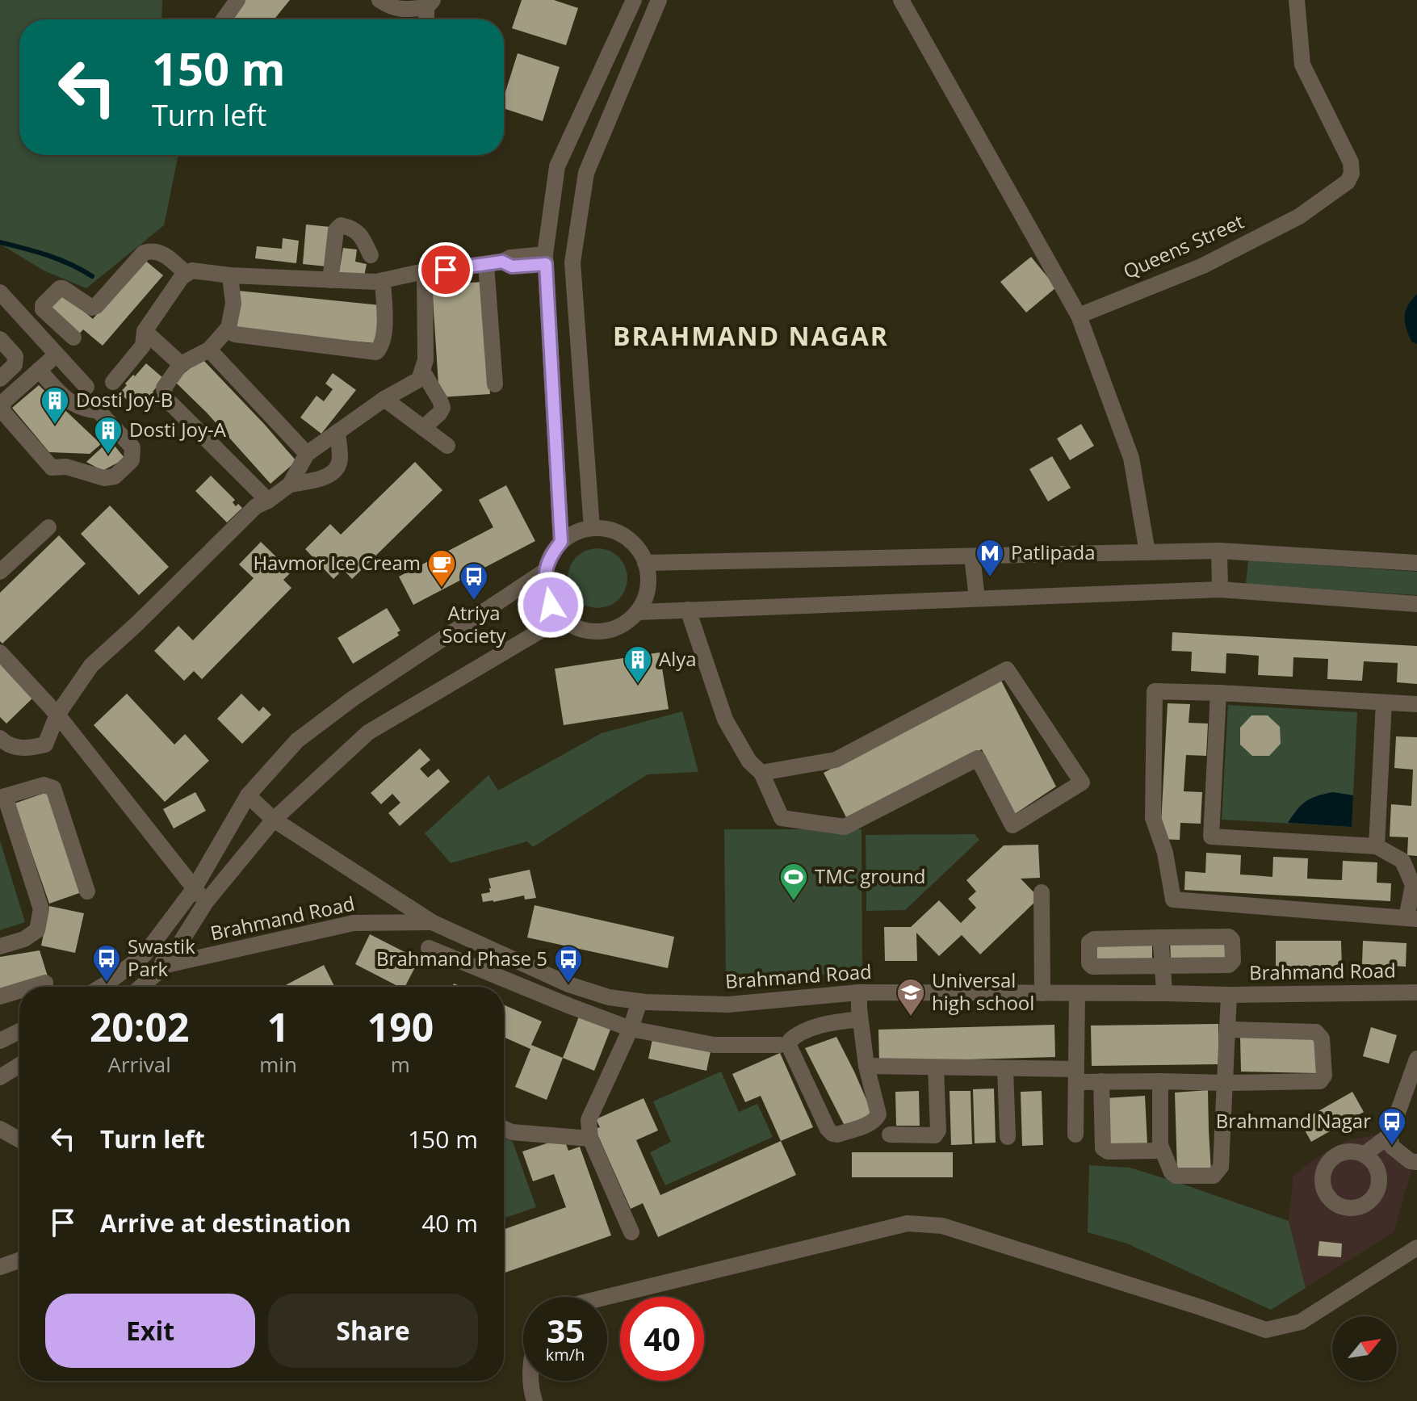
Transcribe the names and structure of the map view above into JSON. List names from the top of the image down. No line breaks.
{"streets":{"street":["Queens Street","Brahmand Road"]},"districts":["BRAHMAND NAGAR"],"places":{"building":["Dosti Joy-B","Dosti Joy-A","Alya"],"metro station":["Patlipada"],"cafe":["Havmor Ice Cream"],"bus stop":["Atriya Society","Swastik Park","Brahmand Phase 5","Brahmand Nagar"],"sports":["TMC ground"],"school or university":["Universal high school"]},"north":"top right","page":{"turn":["150 m","Turn left"],"eta":["20:02","Arrival","1","min","190","m"],"list":[{"name":"Turn left","value":"150 m"},{"name":"Arrive at destination","value":"40 m"}],"buttons":["Exit","Share"],"speed":"35 km/h","limit":"40"}}
